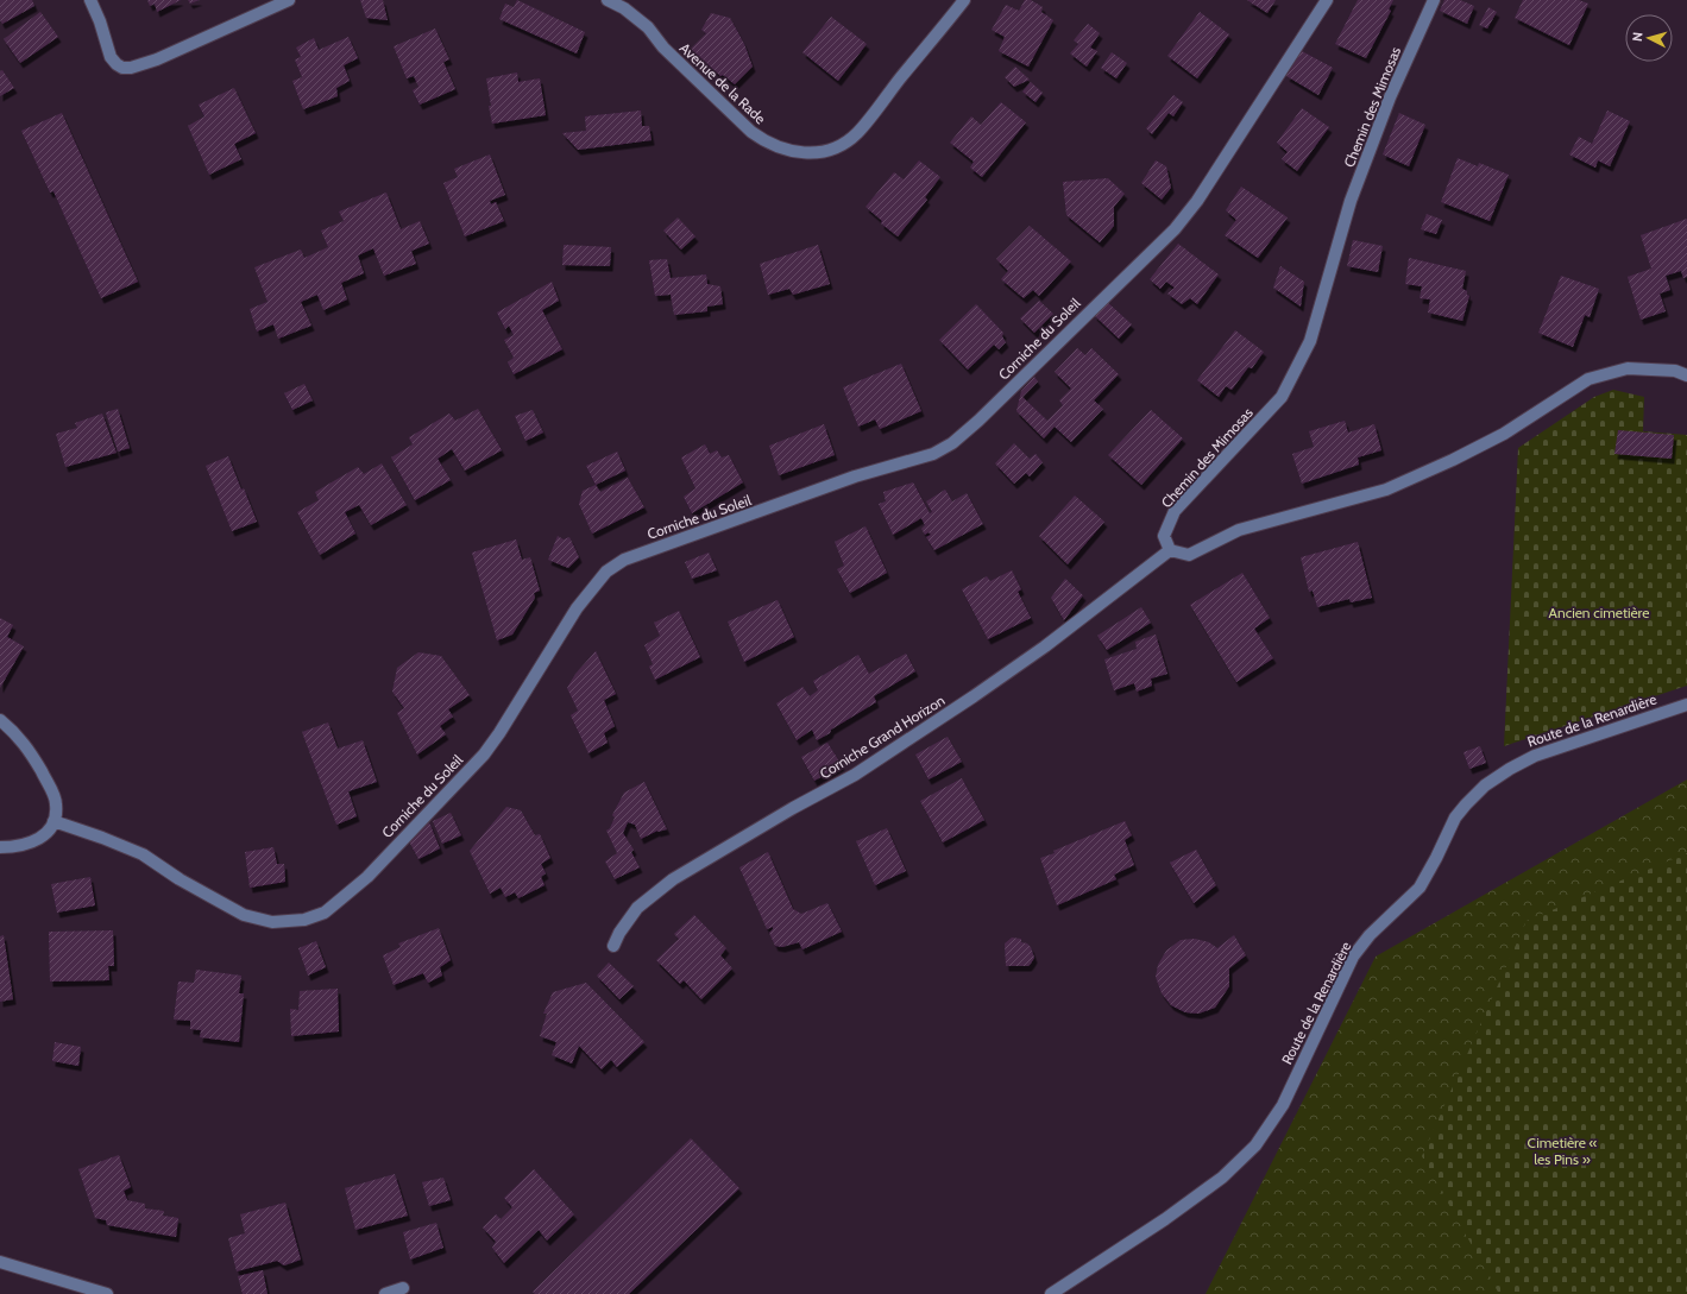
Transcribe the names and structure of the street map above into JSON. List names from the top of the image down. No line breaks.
{"streets":{"street":["Avenue de la Rade","Chemin des Mimosas","Corniche du Soleil","Route de la Renardière","Corniche Grand Horizon"]},"crossings":[["Chemin des Mimosas","Corniche Grand Horizon"]],"parks":["Ancien cimetière","Cimetière « les Pins »"],"north":"left"}
